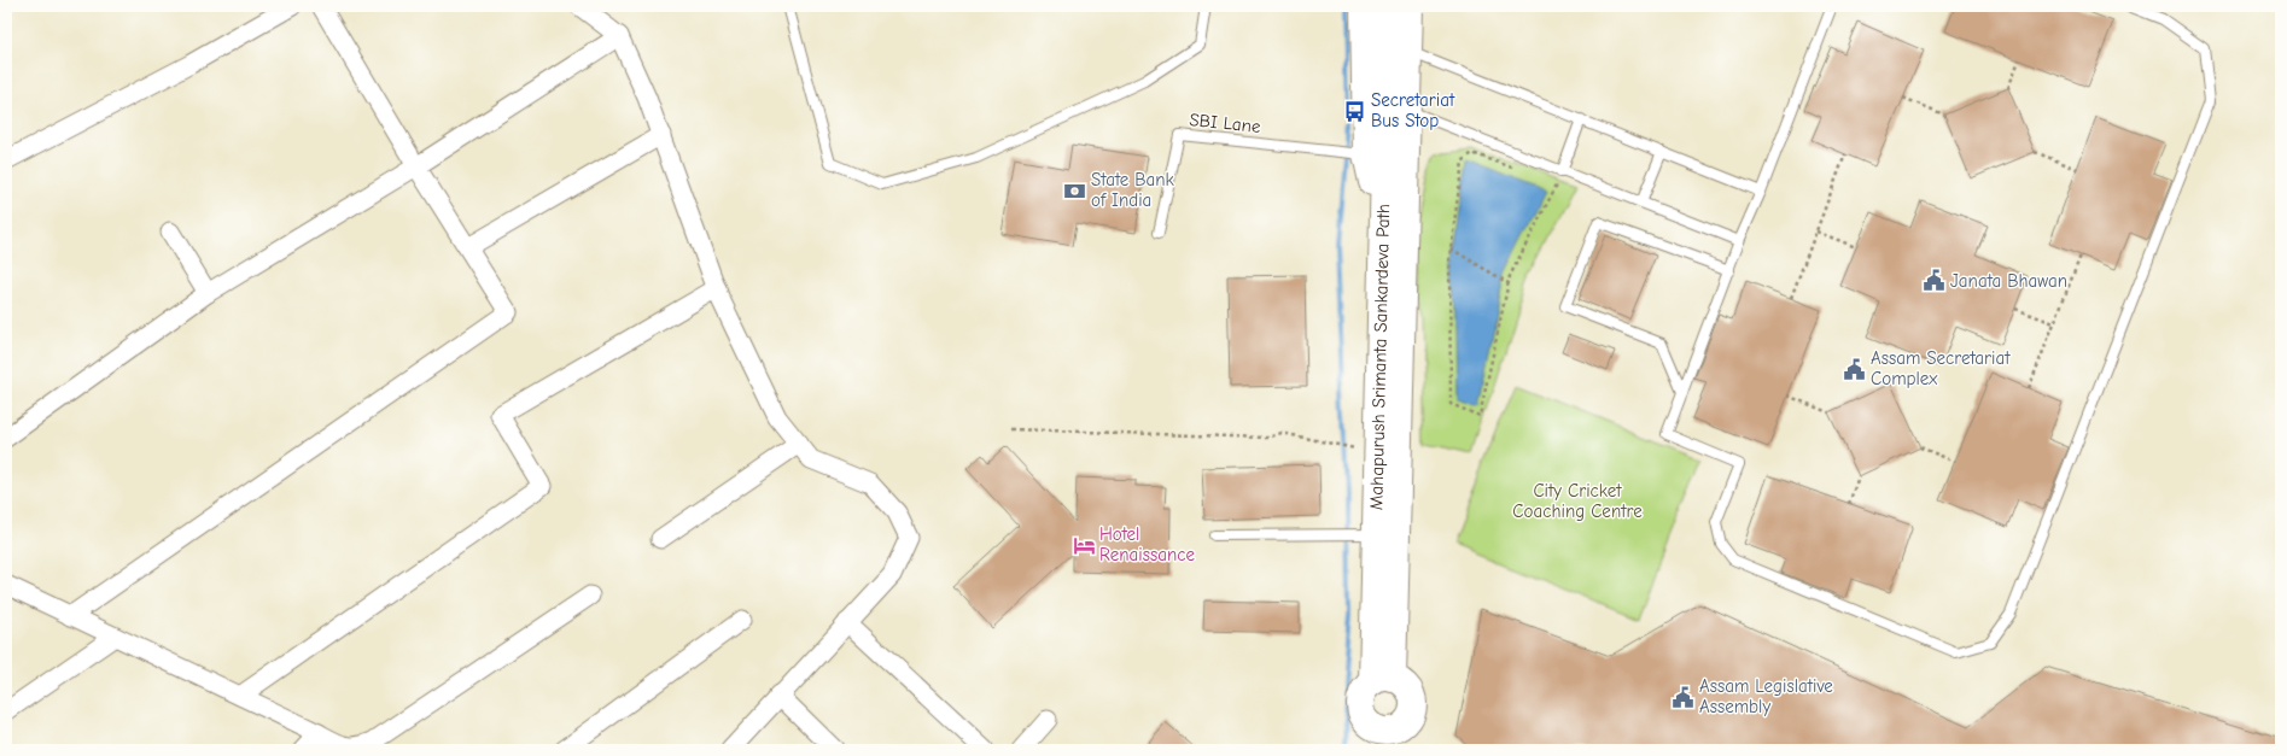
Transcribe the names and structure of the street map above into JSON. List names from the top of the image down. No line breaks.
{"streets":{"main road":["Mahapurush Srimanta Sankardeva Path"],"lane":["SBI Lane"]},"crossings":[["SBI Lane","Mahapurush Srimanta Sankardeva Path"]],"parks":["City Cricket Coaching Centre"],"places":{"bus stop":["Secretariat Bus Stop"],"bank":["State Bank of India"],"public building":["Janata Bhawan","Assam Secretariat Complex","Assam Legislative Assembly"],"hotel":["Hotel Renaissance"]}}
